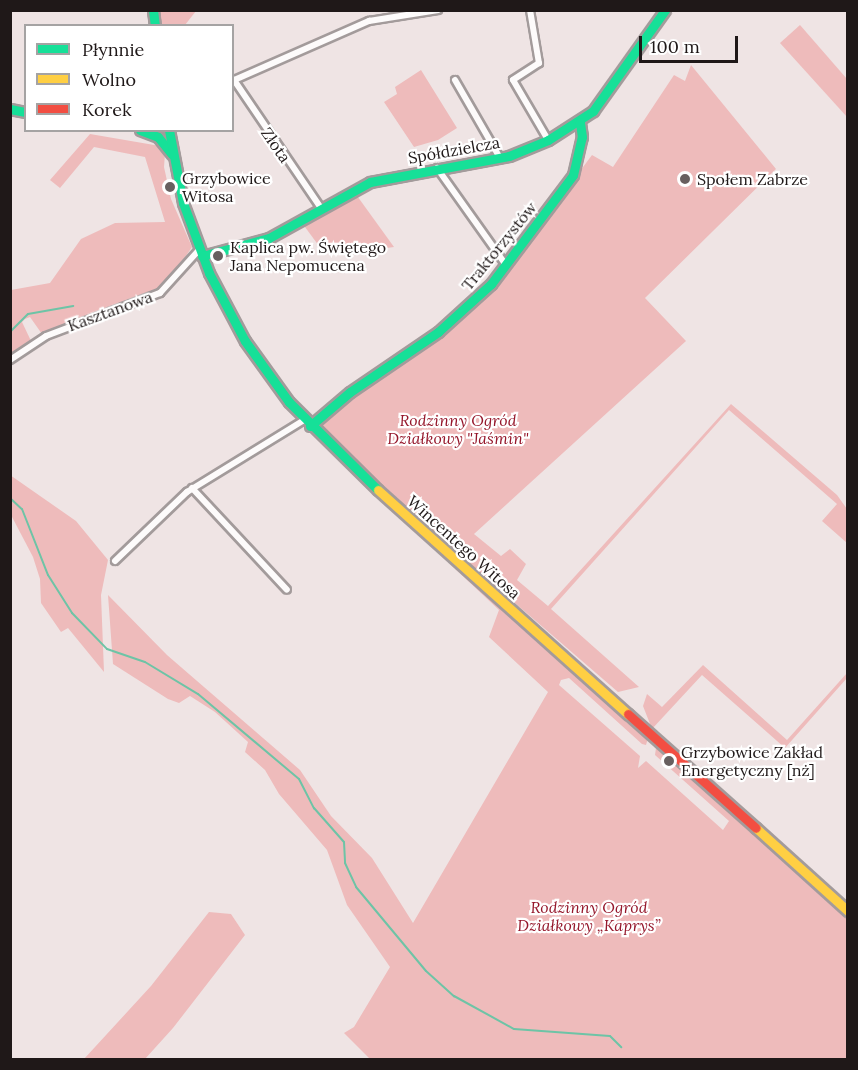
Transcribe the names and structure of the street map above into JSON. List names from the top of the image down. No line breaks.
{"streets":{"main road":["Spółdzielcza","Traktorzystów","Wincentego Witosa"],"street":["Złota","Kasztanowa"]},"crossings":[["Złota","Spółdzielcza"],["Spółdzielcza","Traktorzystów"],["Spółdzielcza","Kasztanowa"],["Spółdzielcza","Wincentego Witosa"],["Traktorzystów","Wincentego Witosa"],["Kasztanowa","Wincentego Witosa"]],"parks":["Rodzinny Ogród Działkowy \"Jaśmin\"","Rodzinny Ogród Działkowy „Kaprys”"],"places":["Społem Zabrze","Grzybowice Witosa","Kaplica pw. Świętego Jana Nepomucena","Grzybowice Zakład Energetyczny [nż]"],"legend":["Płynnie","Wolno","Korek"],"scale_bar":"100 m"}
